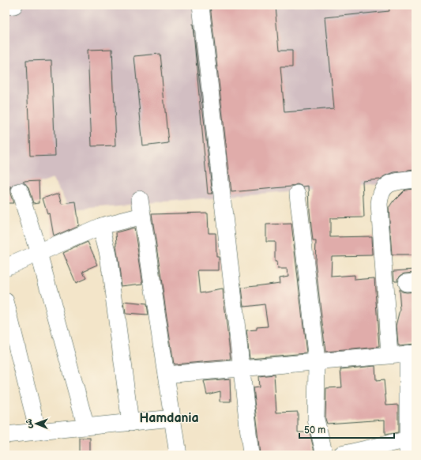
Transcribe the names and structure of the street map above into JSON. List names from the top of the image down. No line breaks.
{"districts":["Hamdania"],"scale_bar":"50 m","north":"left"}
